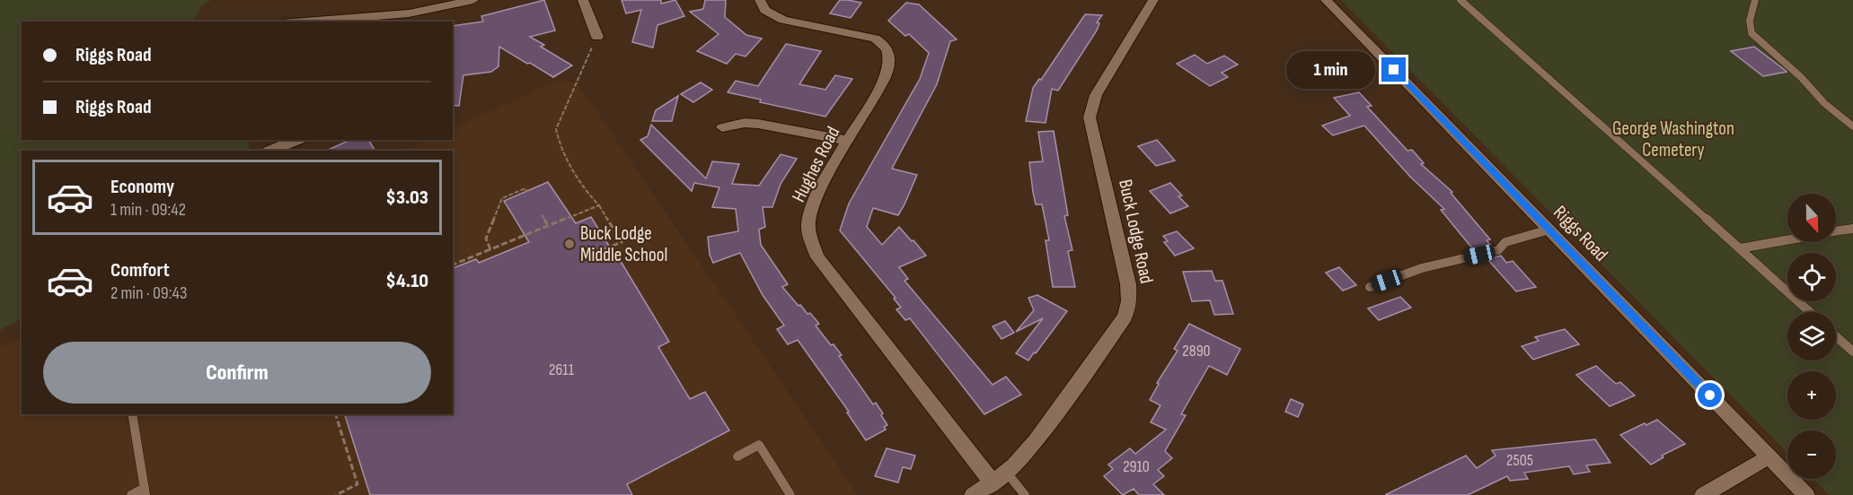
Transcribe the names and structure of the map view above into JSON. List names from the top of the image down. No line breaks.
{"streets":{"street":["Hughes Road","Buck Lodge Road","Riggs Road"]},"crossings":[["Hughes Road","Buck Lodge Road"]],"parks":["George Washington Cemetery"],"places":["Buck Lodge Middle School"],"house_numbers":["2890","2611","2505","2910"],"north":"bottom","page":{"banner":["Riggs Road","Riggs Road"],"bubble":"1 min","list":[{"name":"Economy","note":"1 min · 09:42","value":"$3.03"},{"name":"Comfort","note":"2 min · 09:43","value":"$4.10"}],"map_buttons":["+","−"],"buttons":"Confirm"}}
